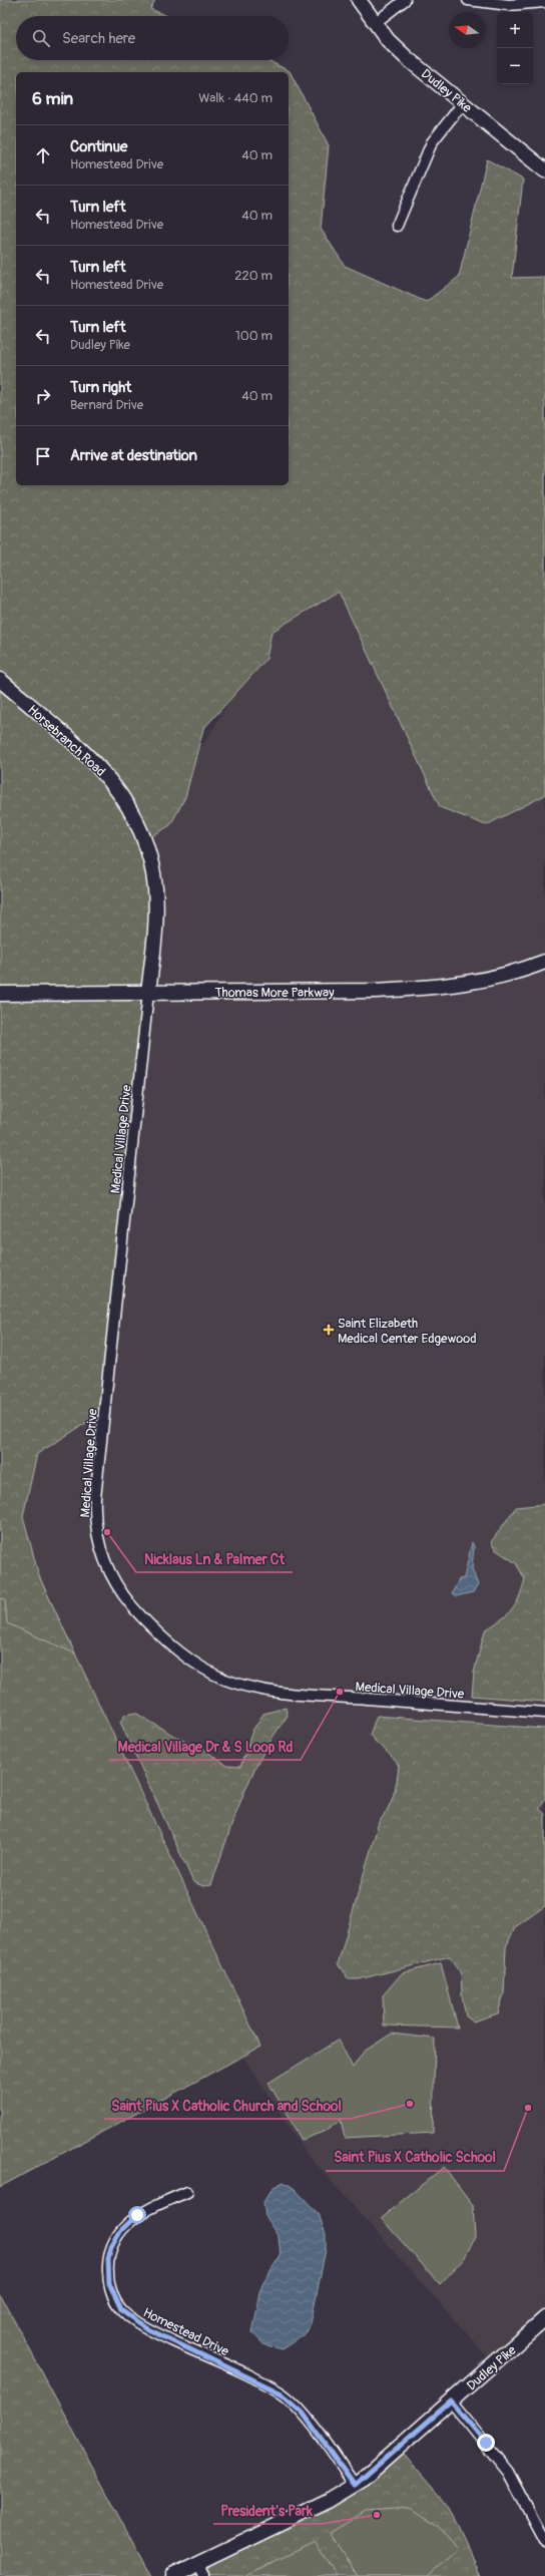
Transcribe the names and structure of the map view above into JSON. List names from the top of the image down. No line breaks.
{"streets":{"street":["Dudley Pike","Horsebranch Road","Thomas More Parkway","Medical Village Drive","Homestead Drive"]},"crossings":[["Dudley Pike","Homestead Drive"],["Horsebranch Road","Thomas More Parkway"],["Horsebranch Road","Medical Village Drive"],["Thomas More Parkway","Medical Village Drive"]],"places":{"health":["Saint Elizabeth Medical Center Edgewood"],"other":["Nicklaus Ln & Palmer Ct","Medical Village Dr & S Loop Rd","Saint Pius X Catholic Church and School","Saint Pius X Catholic School","President’s Park"]},"north":"left","page":{"map_buttons":["+","−"],"search":"Search here","heading":["6 min","Walk · 440 m"],"list":[["Continue","Homestead Drive","40 m"],["Turn left","Homestead Drive","40 m"],["Turn left","Homestead Drive","220 m"],["Turn left","Dudley Pike","100 m"],["Turn right","Bernard Drive","40 m"],"Arrive at destination"]}}
